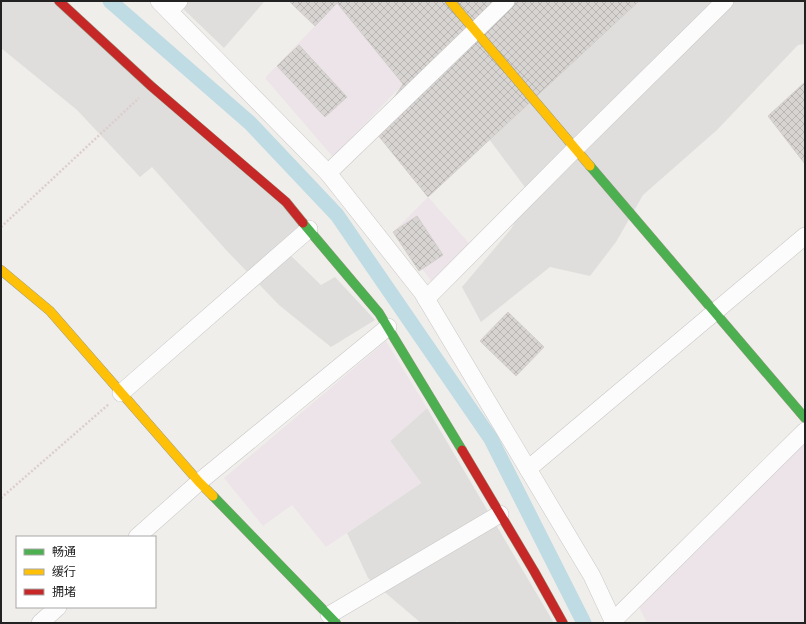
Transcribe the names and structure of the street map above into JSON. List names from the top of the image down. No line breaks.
{"legend":["畅通","缓行","拥堵"]}
